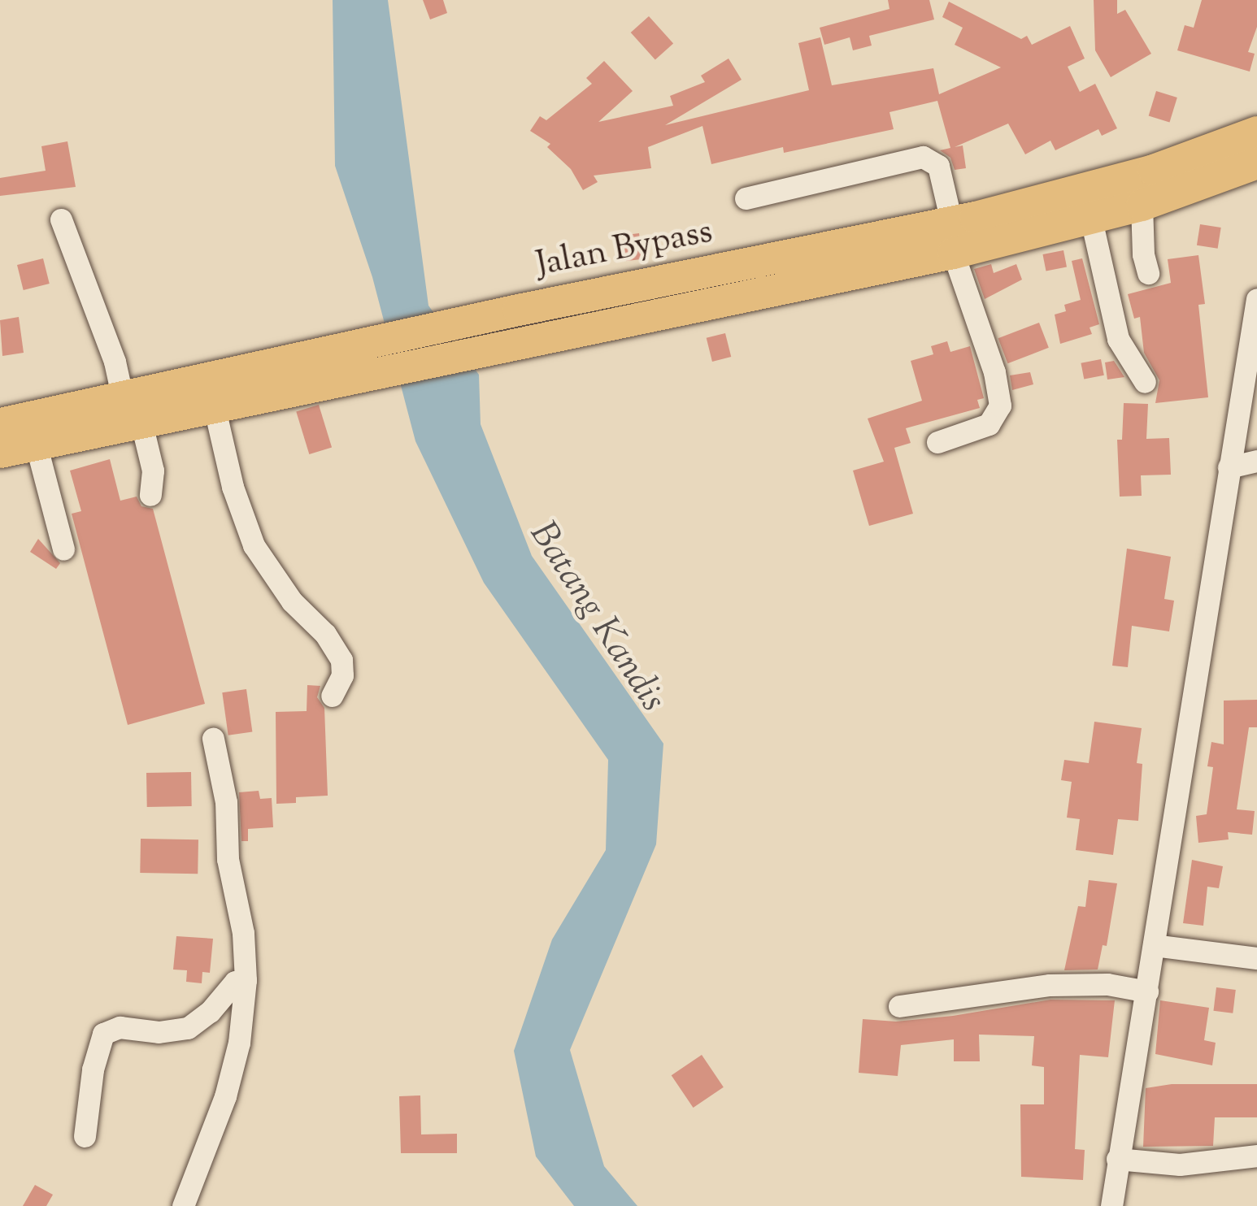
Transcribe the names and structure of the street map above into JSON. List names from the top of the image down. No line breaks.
{"streets":{"highway":["Jalan Bypass"]},"water":["Batang Kandis"]}
